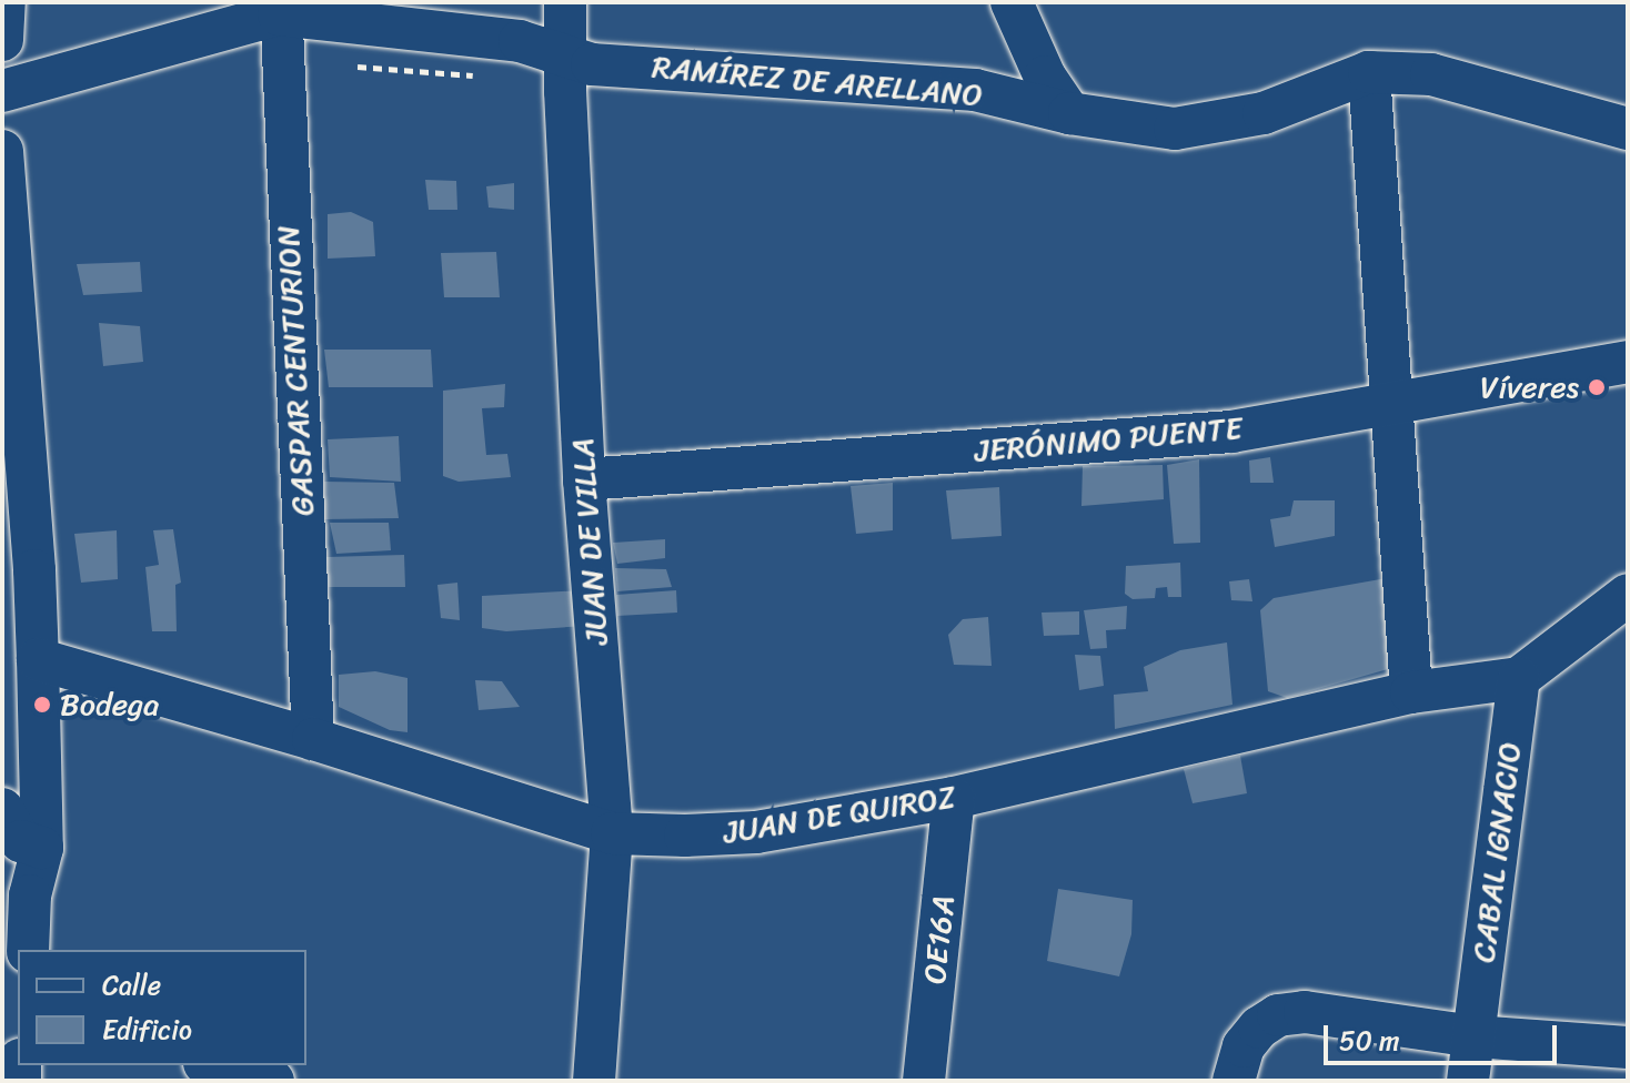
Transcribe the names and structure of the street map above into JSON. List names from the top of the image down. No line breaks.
{"streets":{"street":["RAMÍREZ DE ARELLANO","GASPAR CENTURION","JERÓNIMO PUENTE","JUAN DE VILLA","JUAN DE QUIROZ","CABAL IGNACIO","OE16A"]},"crossings":[["RAMÍREZ DE ARELLANO","GASPAR CENTURION"],["RAMÍREZ DE ARELLANO","JUAN DE VILLA"],["GASPAR CENTURION","JUAN DE QUIROZ"],["JERÓNIMO PUENTE","JUAN DE VILLA"],["JUAN DE VILLA","JUAN DE QUIROZ"],["JUAN DE QUIROZ","CABAL IGNACIO"],["JUAN DE QUIROZ","OE16A"]],"places":["Víveres","Bodega"],"legend":["Calle","Edificio"],"scale_bar":"50 m"}
